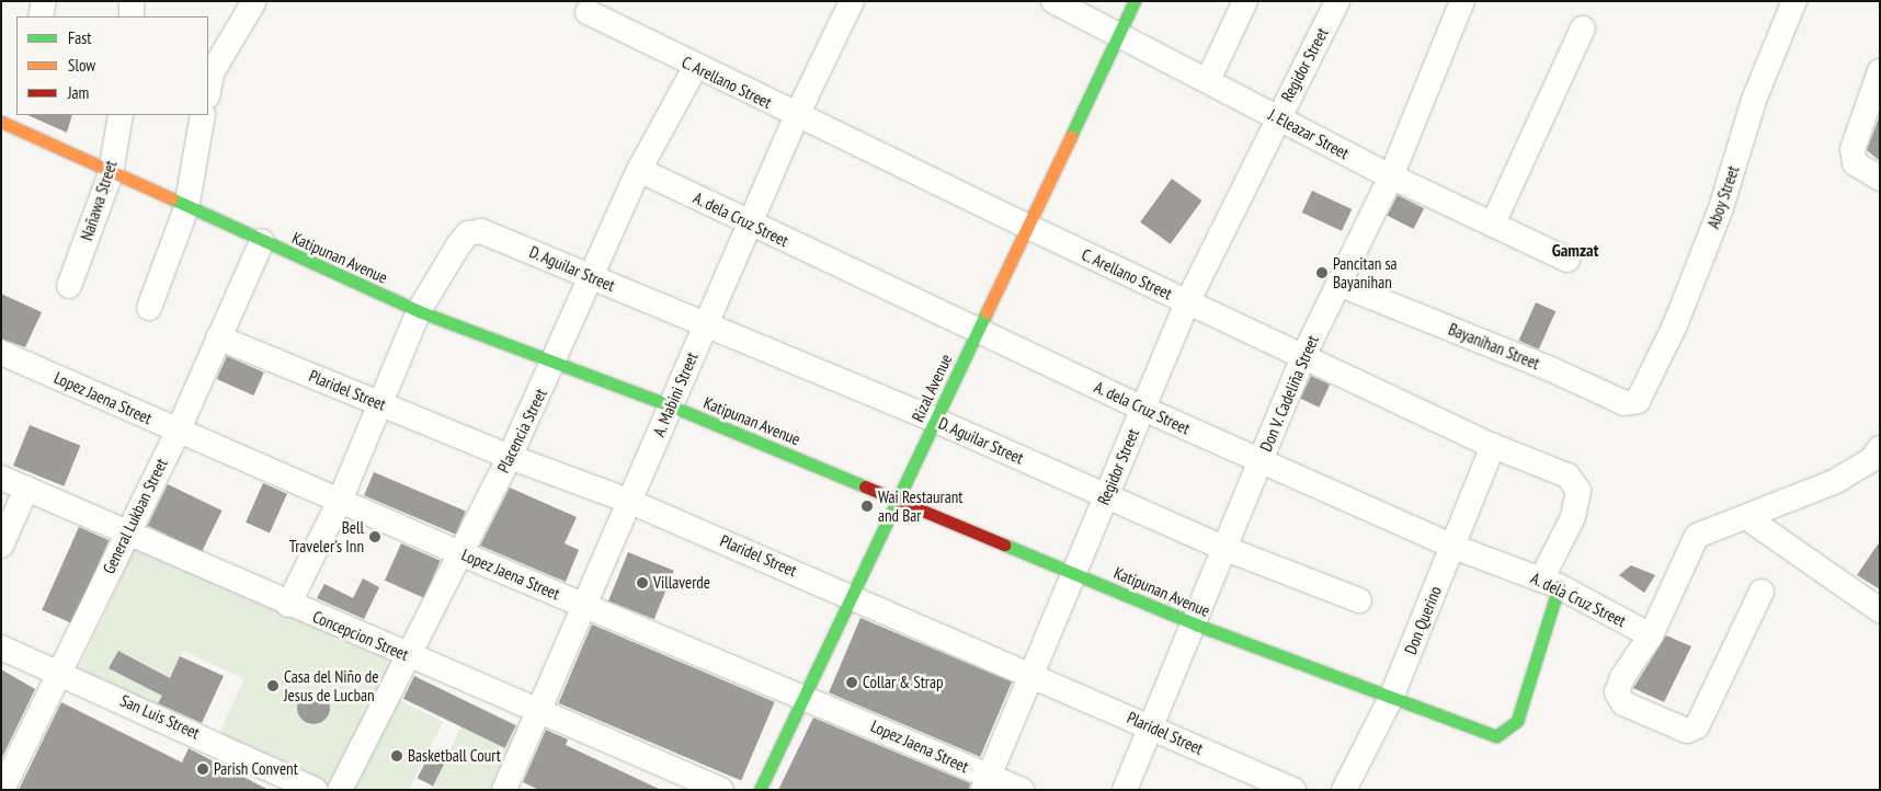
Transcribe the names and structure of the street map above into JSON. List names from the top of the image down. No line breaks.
{"streets":{"street":["Regidor Street","C. Arellano Street","J. Eleazar Street","Aboy Street","Nañawa Street","A. dela Cruz Street","Katipunan Avenue","D. Aguilar Street","Bayanihan Street","Rizal Avenue","Plaridel Street","Don V. Cadeliña Street","A. Mabini Street","Lopez Jaena Street","Placencia Street","General Lukban Street","Don Querino","Concepcion Street","San Luis Street"]},"crossings":[["Regidor Street","C. Arellano Street"],["Regidor Street","J. Eleazar Street"],["Regidor Street","A. dela Cruz Street"],["Regidor Street","Katipunan Avenue"],["Regidor Street","D. Aguilar Street"],["Regidor Street","Plaridel Street"],["Regidor Street","Lopez Jaena Street"],["C. Arellano Street","A. dela Cruz Street"],["C. Arellano Street","Katipunan Avenue"],["C. Arellano Street","Rizal Avenue"],["C. Arellano Street","Don V. Cadeliña Street"],["C. Arellano Street","A. Mabini Street"],["C. Arellano Street","Placencia Street"],["C. Arellano Street","Don Querino"],["J. Eleazar Street","Rizal Avenue"],["J. Eleazar Street","Don V. Cadeliña Street"],["Aboy Street","Bayanihan Street"],["Nañawa Street","Katipunan Avenue"],["A. dela Cruz Street","Katipunan Avenue"],["A. dela Cruz Street","Rizal Avenue"],["A. dela Cruz Street","Don V. Cadeliña Street"],["A. dela Cruz Street","A. Mabini Street"],["A. dela Cruz Street","Placencia Street"],["A. dela Cruz Street","Don Querino"],["Katipunan Avenue","D. Aguilar Street"],["Katipunan Avenue","Rizal Avenue"],["Katipunan Avenue","Don V. Cadeliña Street"],["Katipunan Avenue","A. Mabini Street"],["Katipunan Avenue","Placencia Street"],["Katipunan Avenue","General Lukban Street"],["Katipunan Avenue","Don Querino"],["D. Aguilar Street","Rizal Avenue"],["D. Aguilar Street","Don V. Cadeliña Street"],["D. Aguilar Street","A. Mabini Street"],["D. Aguilar Street","Placencia Street"],["Bayanihan Street","Don V. Cadeliña Street"],["Rizal Avenue","Plaridel Street"],["Rizal Avenue","Lopez Jaena Street"],["Plaridel Street","Don V. Cadeliña Street"],["Plaridel Street","A. Mabini Street"],["Plaridel Street","Placencia Street"],["Plaridel Street","General Lukban Street"],["A. Mabini Street","Lopez Jaena Street"],["A. Mabini Street","Concepcion Street"],["Lopez Jaena Street","Placencia Street"],["Lopez Jaena Street","General Lukban Street"],["Placencia Street","Concepcion Street"],["General Lukban Street","Concepcion Street"],["General Lukban Street","San Luis Street"]],"districts":["Gamzat"],"places":["Pancitan sa Bayanihan","Wai Restaurant and Bar","Bell Traveler's Inn","Villaverde","Collar & Strap","Casa del Niño de Jesus de Lucban","Basketball Court","Parish Convent"],"legend":["Fast","Slow","Jam"]}
